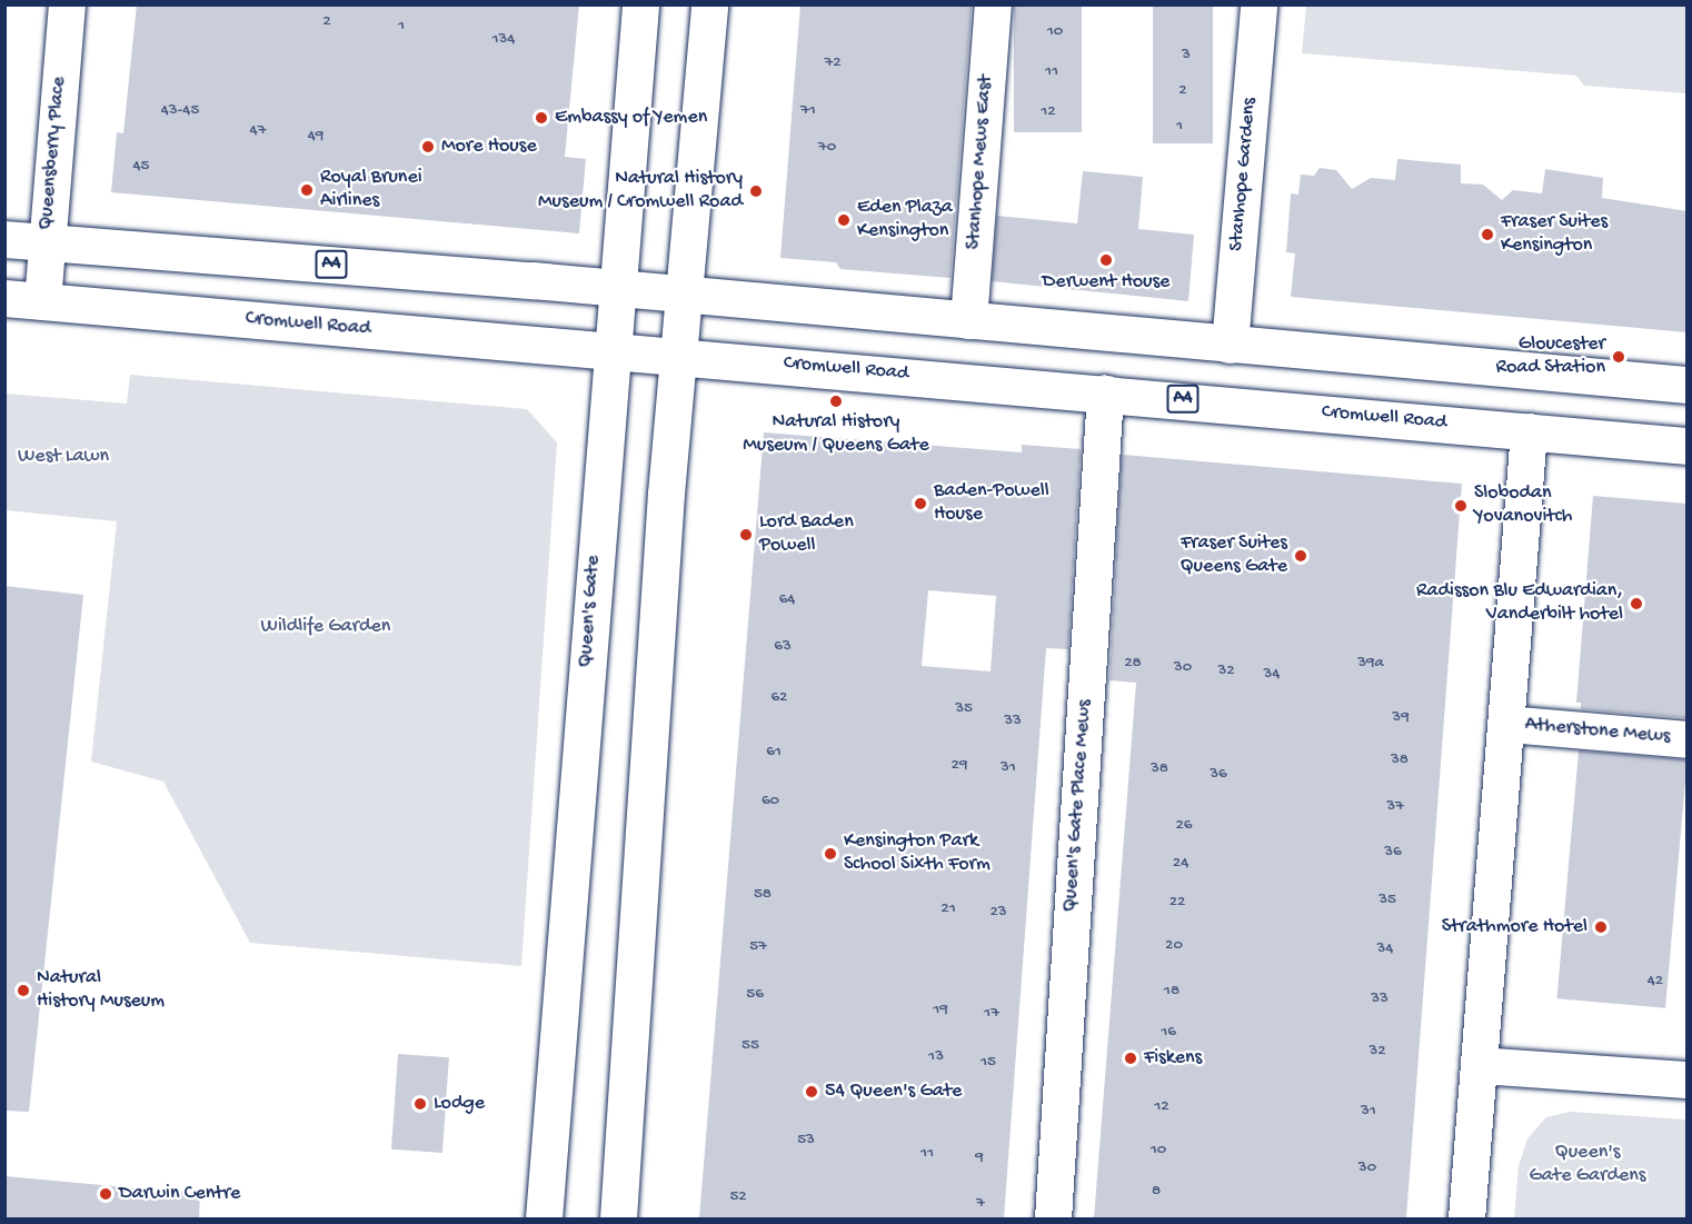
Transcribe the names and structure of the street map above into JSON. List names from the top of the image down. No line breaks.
{"streets":{"main road":["Queensberry Place","Stanhope Mews East","Stanhope Gardens","A4","Cromwell Road","Queen's Gate","Atherstone Mews","Queen's Gate Place Mews"]},"crossings":[["Queensberry Place","A4"],["Queensberry Place","Cromwell Road"],["Stanhope Mews East","A4"],["Stanhope Gardens","A4"],["A4","Queen's Gate"],["Cromwell Road","Queen's Gate"],["Cromwell Road","Queen's Gate Place Mews"]],"parks":["West Lawn","Wildlife Garden","Queen's Gate Gardens"],"places":["Embassy of Yemen","More House","Royal Brunei Airlines","Natural History Museum / Cromwell Road","Eden Plaza Kensington","Fraser Suites Kensington","Derwent House","Gloucester Road Station","Natural History Museum / Queens Gate","Baden-Powell House","Slobodan Yovanovitch","Lord Baden Powell","Fraser Suites Queens Gate","Radisson Blu Edwardian, Vanderbilt hotel","Kensington Park School Sixth Form","Strathmore Hotel","Natural History Museum","Fiskens","54 Queen's Gate","Lodge","Darwin Centre"],"house_numbers":["2","1","10","134","3","72","11","2","43-45","71","12","1","47","49","70","45","64","63","28","39a","30","32","34","62","35","39","33","61","38","29","31","38","36","60","37","26","36","24","58","35","22","21","23","20","57","34","42","18","56","33","19","17","16","55","32","13","15","12","31","53","10","11","9","30","8","52","7"]}
